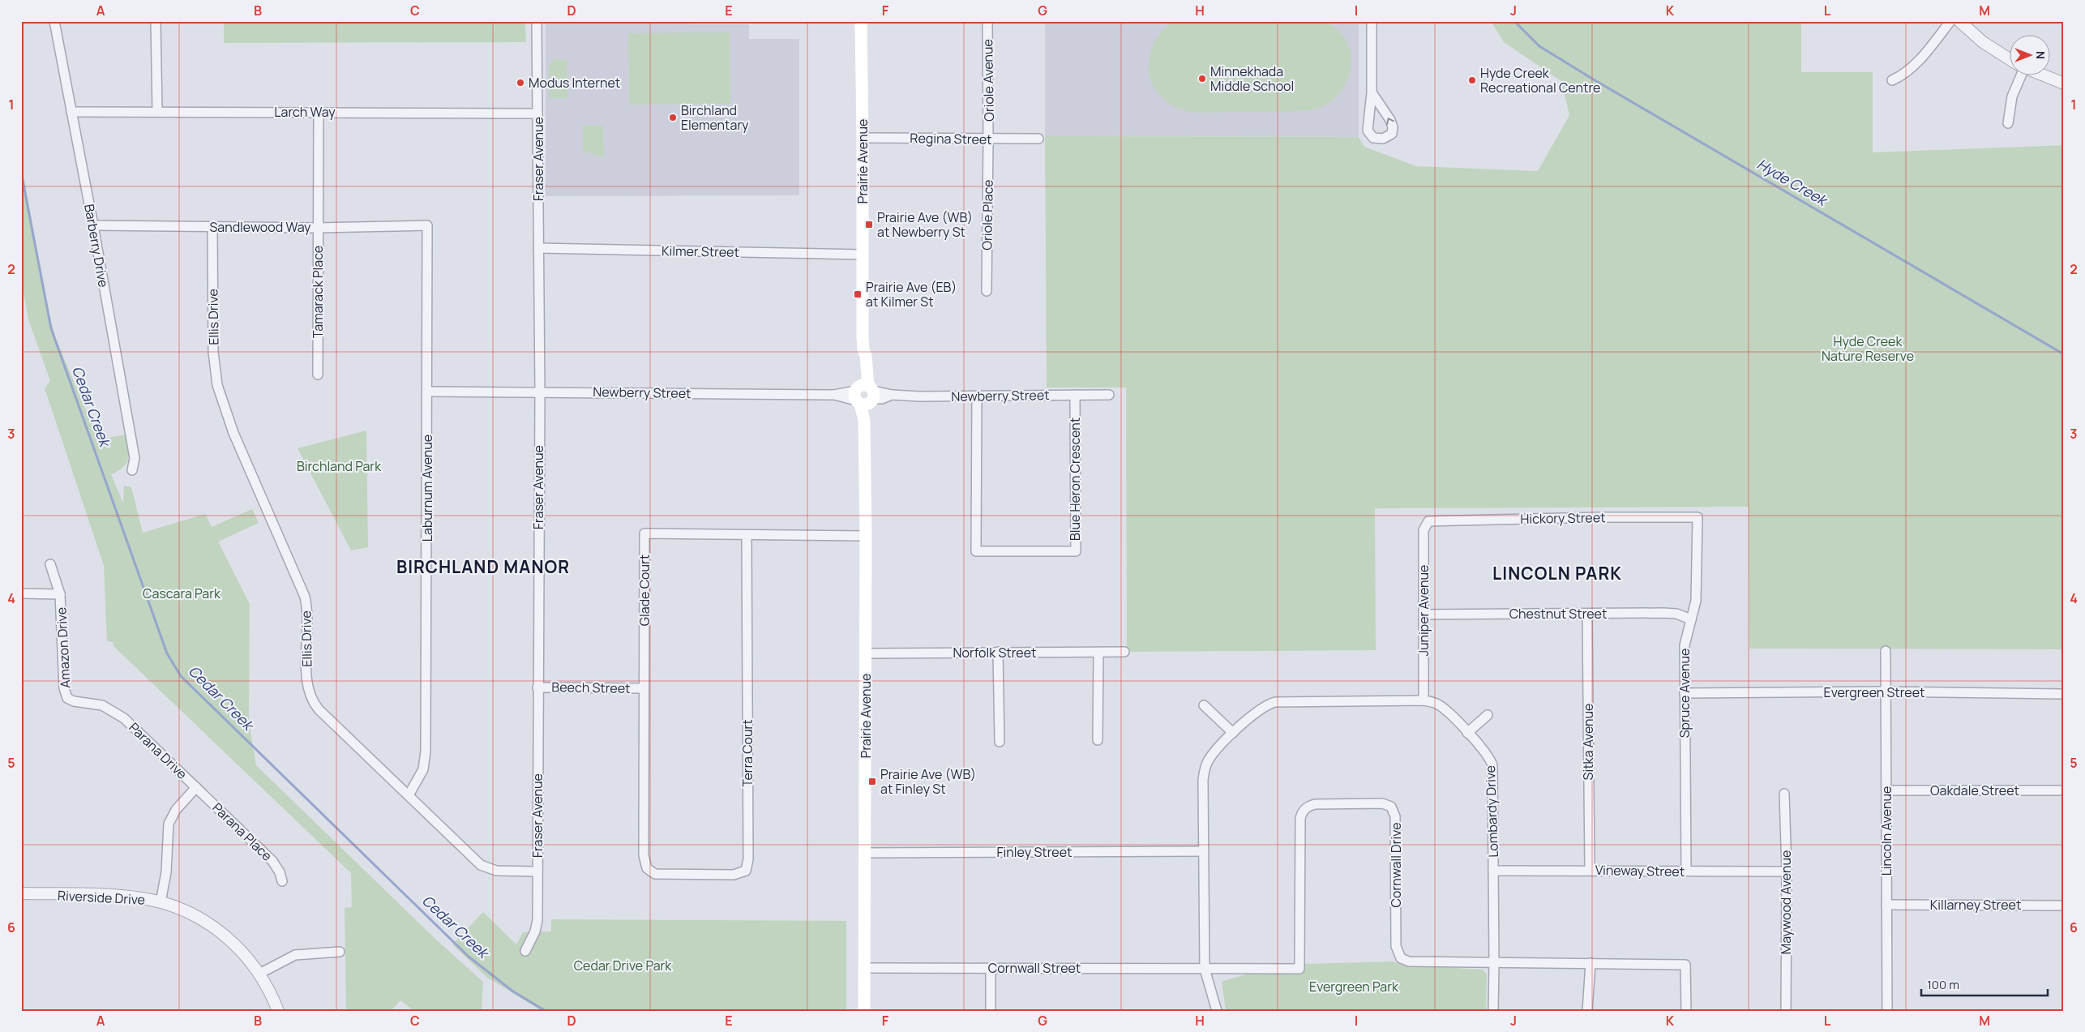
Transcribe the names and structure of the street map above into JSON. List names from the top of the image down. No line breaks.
{"streets":{"main road":["Prairie Avenue"],"street":["Oriole Avenue","Larch Way","Regina Street","Fraser Avenue","Oriole Place","Sandlewood Way","Barberry Drive","Kilmer Street","Tamarack Place","Ellis Drive","Newberry Street","Blue Heron Crescent","Laburnum Avenue","Hickory Street","Glade Court","Juniper Avenue","Chestnut Street","Amazon Drive","Norfolk Street","Beech Street","Evergreen Street","Spruce Avenue","Sitka Avenue","Parana Drive","Terra Court","Oakdale Street","Lombardy Drive","Lincoln Avenue","Parana Place","Finley Street","Cornwall Drive","Vineway Street","Riverside Drive","Maywood Avenue","Killarney Street","Cornwall Street"]},"crossings":[["Oriole Avenue","Regina Street"],["Oriole Avenue","Oriole Place"],["Larch Way","Fraser Avenue"],["Larch Way","Barberry Drive"],["Larch Way","Tamarack Place"],["Regina Street","Prairie Avenue"],["Regina Street","Oriole Place"],["Fraser Avenue","Kilmer Street"],["Fraser Avenue","Ellis Drive"],["Fraser Avenue","Newberry Street"],["Fraser Avenue","Beech Street"],["Prairie Avenue","Kilmer Street"],["Prairie Avenue","Newberry Street"],["Prairie Avenue","Glade Court"],["Prairie Avenue","Norfolk Street"],["Prairie Avenue","Finley Street"],["Prairie Avenue","Cornwall Street"],["Sandlewood Way","Barberry Drive"],["Sandlewood Way","Tamarack Place"],["Sandlewood Way","Ellis Drive"],["Sandlewood Way","Laburnum Avenue"],["Ellis Drive","Laburnum Avenue"],["Newberry Street","Blue Heron Crescent"],["Newberry Street","Laburnum Avenue"],["Hickory Street","Juniper Avenue"],["Hickory Street","Spruce Avenue"],["Glade Court","Beech Street"],["Glade Court","Terra Court"],["Juniper Avenue","Chestnut Street"],["Juniper Avenue","Lombardy Drive"],["Chestnut Street","Spruce Avenue"],["Chestnut Street","Sitka Avenue"],["Amazon Drive","Parana Drive"],["Evergreen Street","Spruce Avenue"],["Evergreen Street","Lincoln Avenue"],["Spruce Avenue","Vineway Street"],["Sitka Avenue","Vineway Street"],["Parana Drive","Parana Place"],["Parana Drive","Riverside Drive"],["Oakdale Street","Lincoln Avenue"],["Lombardy Drive","Finley Street"],["Lombardy Drive","Cornwall Drive"],["Lombardy Drive","Vineway Street"],["Lombardy Drive","Cornwall Street"],["Lincoln Avenue","Killarney Street"],["Cornwall Drive","Cornwall Street"],["Vineway Street","Maywood Avenue"]],"districts":["BIRCHLAND MANOR","LINCOLN PARK"],"water":["Hyde Creek","Cedar Creek"],"parks":["Hyde Creek Nature Reserve","Birchland Park","Cascara Park","Cedar Drive Park","Evergreen Park"],"places":{"other":["Minnekhada Middle School","Hyde Creek Recreational Centre","Modus Internet","Birchland Elementary"],"transit":["Prairie Ave (WB) at Newberry St","Prairie Ave (EB) at Kilmer St","Prairie Ave (WB) at Finley St"]},"scale_bar":"100 m","north":"right","grid":{"columns":["A","B","C","D","E","F","G","H","I","J","K","L","M"],"rows":["1","2","3","4","5","6"]}}
